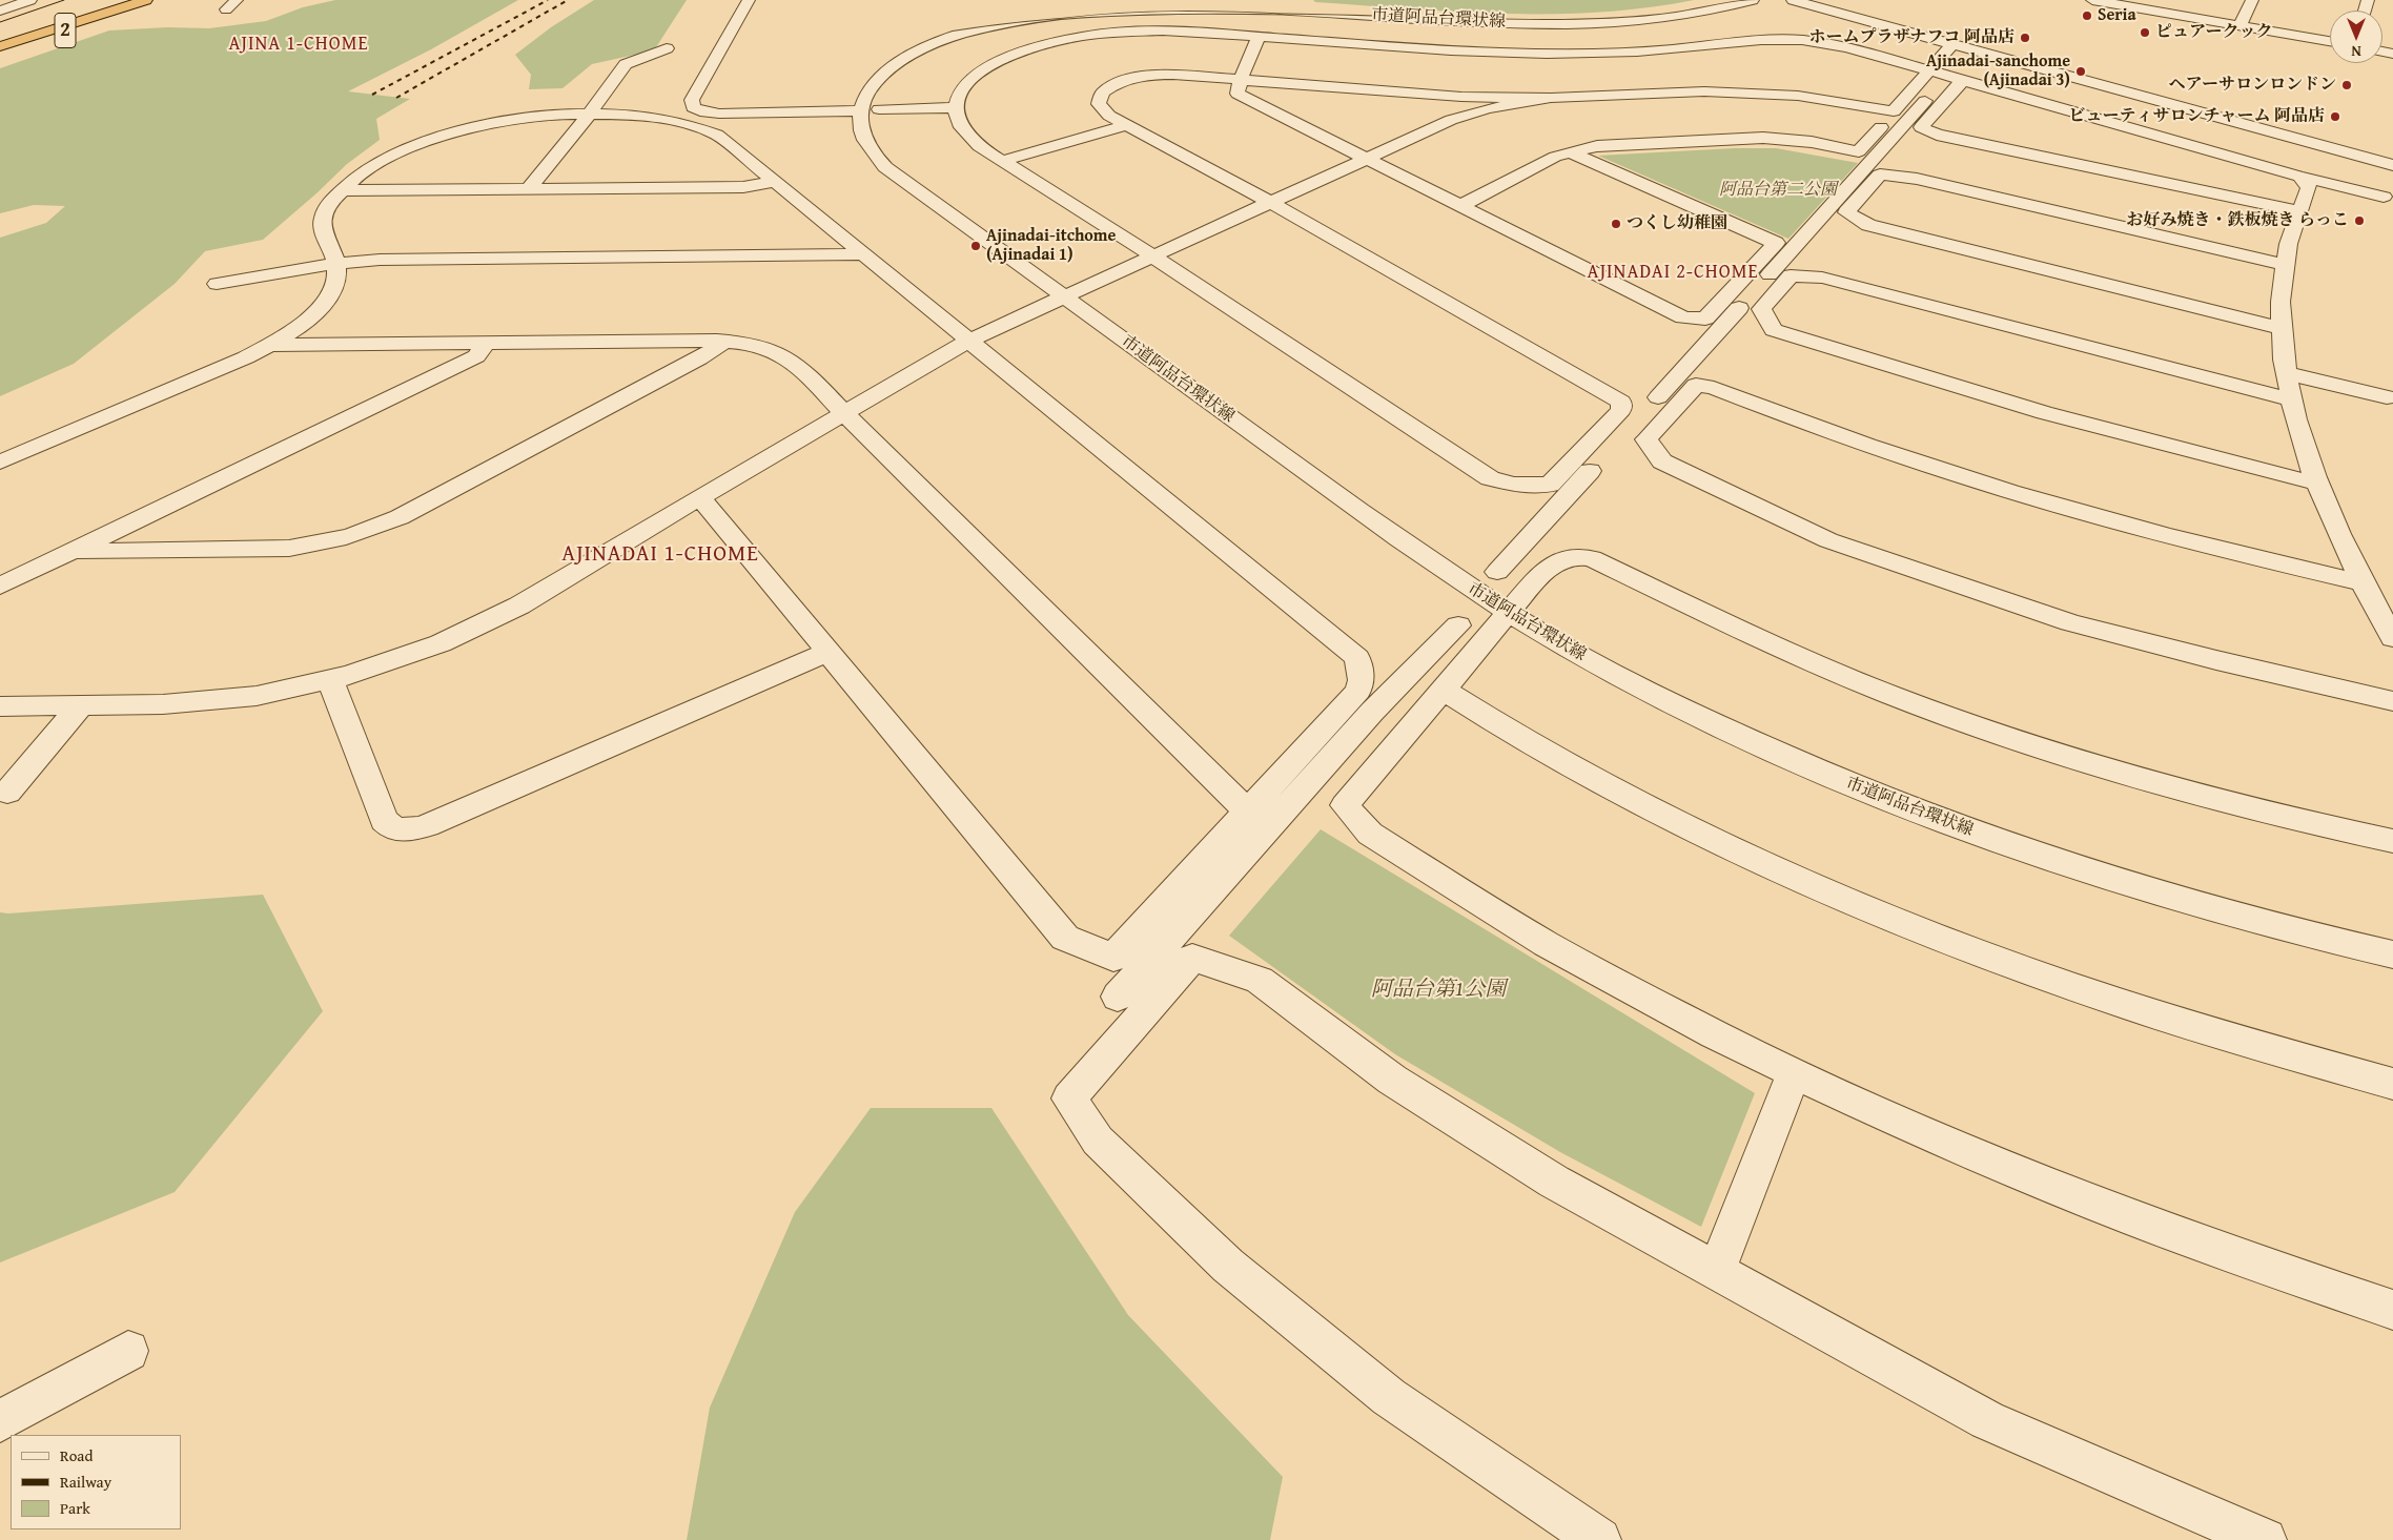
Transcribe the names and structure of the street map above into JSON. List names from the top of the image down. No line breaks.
{"streets":{"highway":["2"],"street":["市道阿品台環状線"]},"districts":["AJINA 1-CHOME","AJINADAI 2-CHOME","AJINADAI 1-CHOME"],"parks":["阿品台第二公園","阿品台第1公園"],"places":["Seria","ピュアークック","ホームプラザナフコ 阿品店","Ajinadai-sanchome (Ajinadai 3)","ヘアーサロンロンドン","ビューティサロンチャーム 阿品店","お好み焼き・鉄板焼き らっこ","つくし幼稚園","Ajinadai-itchome (Ajinadai 1)"],"legend":["Road","Railway","Park"],"north":"bottom"}
